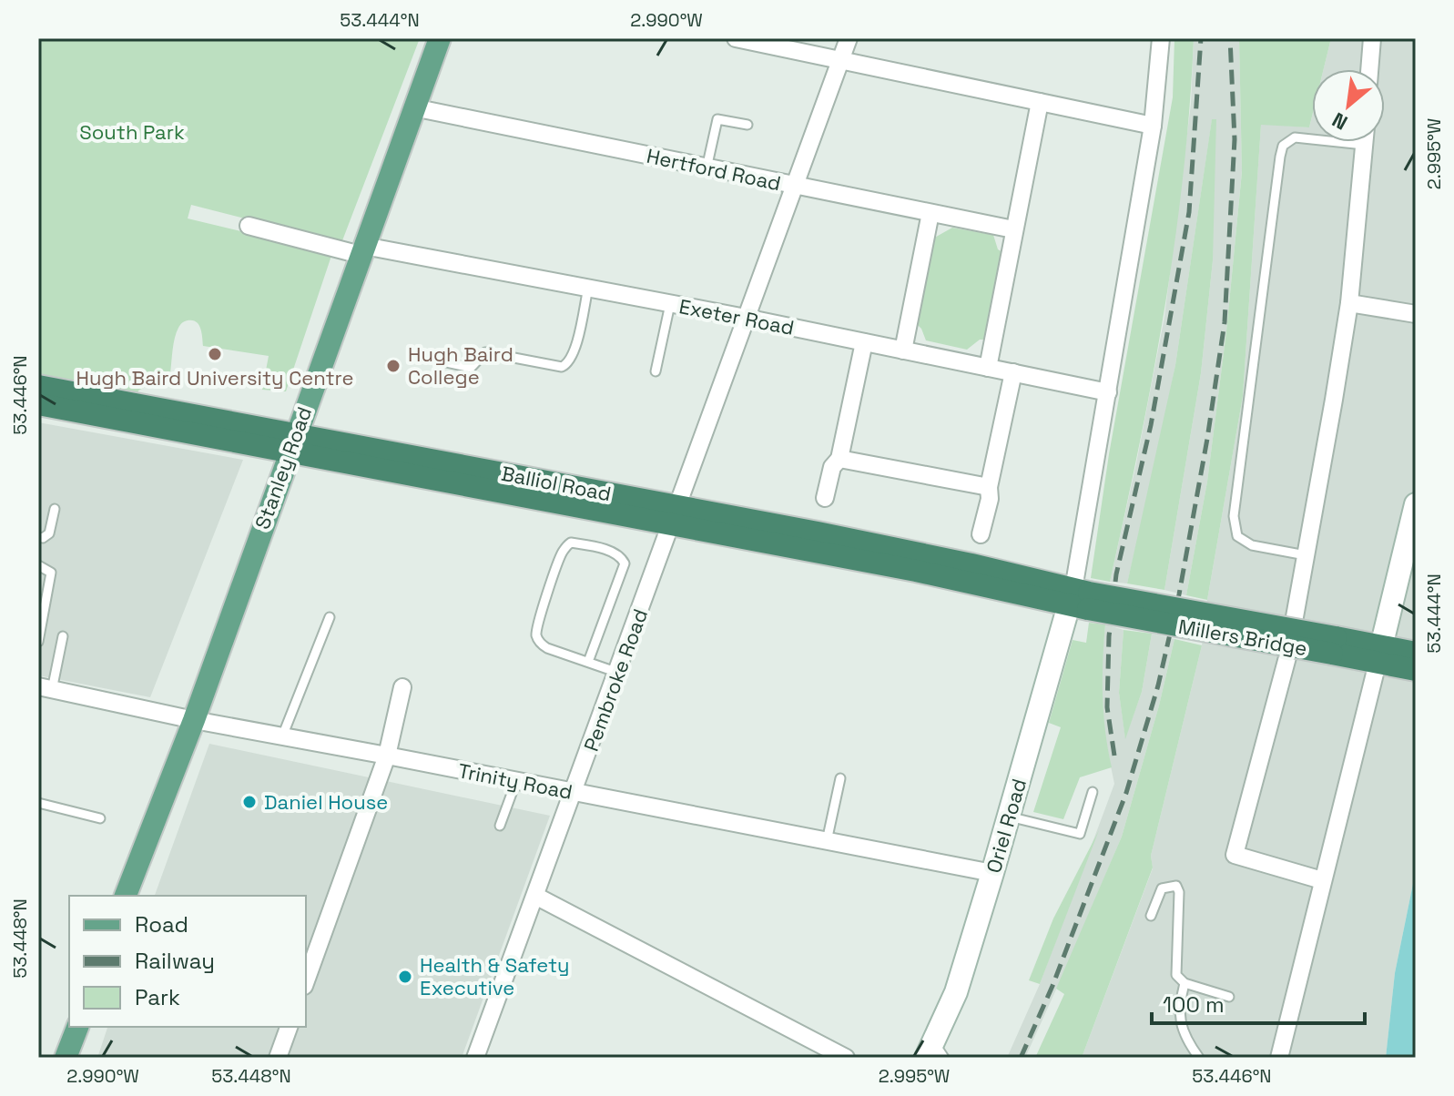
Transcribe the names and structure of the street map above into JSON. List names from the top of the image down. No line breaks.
{"streets":{"highway":["Balliol Road","Millers Bridge"],"main road":["Stanley Road","Oriel Road"],"street":["Hertford Road","Exeter Road","Pembroke Road","Trinity Road"]},"crossings":[["Hertford Road","Stanley Road"],["Hertford Road","Pembroke Road"],["Exeter Road","Stanley Road"],["Exeter Road","Pembroke Road"],["Stanley Road","Balliol Road"],["Stanley Road","Trinity Road"],["Balliol Road","Millers Bridge"],["Balliol Road","Pembroke Road"],["Balliol Road","Oriel Road"],["Millers Bridge","Oriel Road"],["Pembroke Road","Trinity Road"],["Trinity Road","Oriel Road"]],"parks":["South Park"],"places":["Hugh Baird University Centre","Hugh Baird College","Daniel House","Health & Safety Executive"],"legend":["Road","Railway","Park"],"scale_bar":"100 m","north":"bottom left","coordinates":["53.444°N","2.990°W","2.995°W","53.446°N","53.448°N"]}
